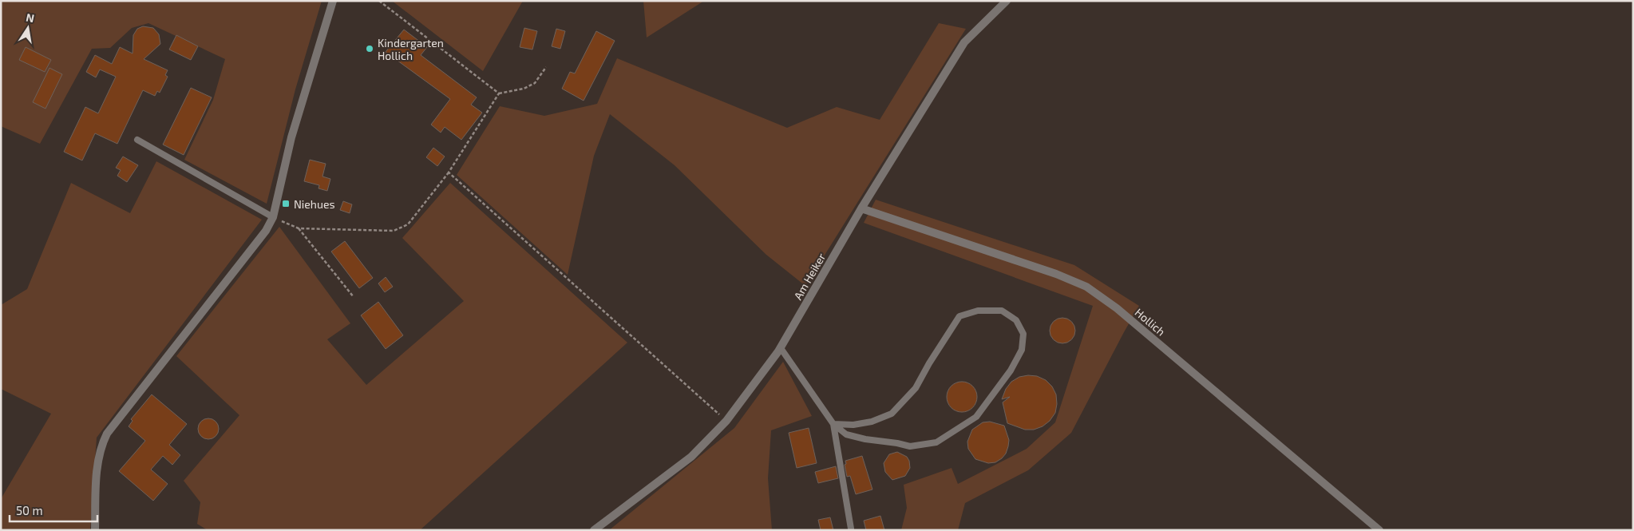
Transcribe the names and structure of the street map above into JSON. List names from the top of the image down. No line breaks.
{"streets":{"street":["Am Heiker","Hollich"]},"crossings":[["Am Heiker","Hollich"]],"places":{"other":["Kindergarten Hollich"],"transit":["Niehues"]},"scale_bar":"50 m","north":"top"}
